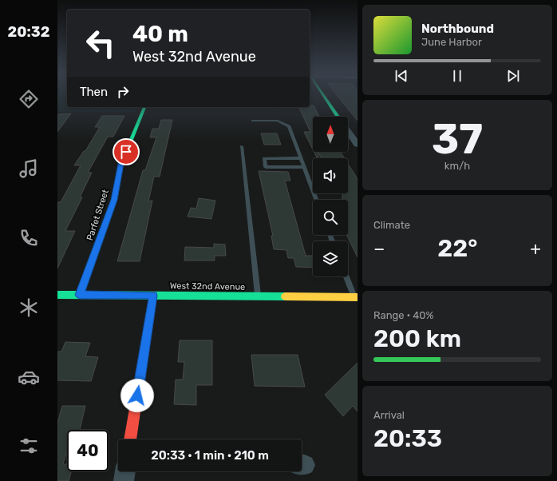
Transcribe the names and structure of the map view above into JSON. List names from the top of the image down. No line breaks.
{"streets":{"street":["Parfet Street","West 32nd Avenue"]},"crossings":[["Parfet Street","West 32nd Avenue"]],"north":"top","page":{"tabs":"20:32","turn":["40 m","West 32nd Avenue"],"song":["Northbound","June Harbor"],"then":"Then","tile":[["37","km/h"],"Climate",["Range · 40%","200 km"],["Arrival","20:33"]],"heat":["−","22°","+"],"limit":"40","trip":"20:33 · 1 min · 210 m"}}
